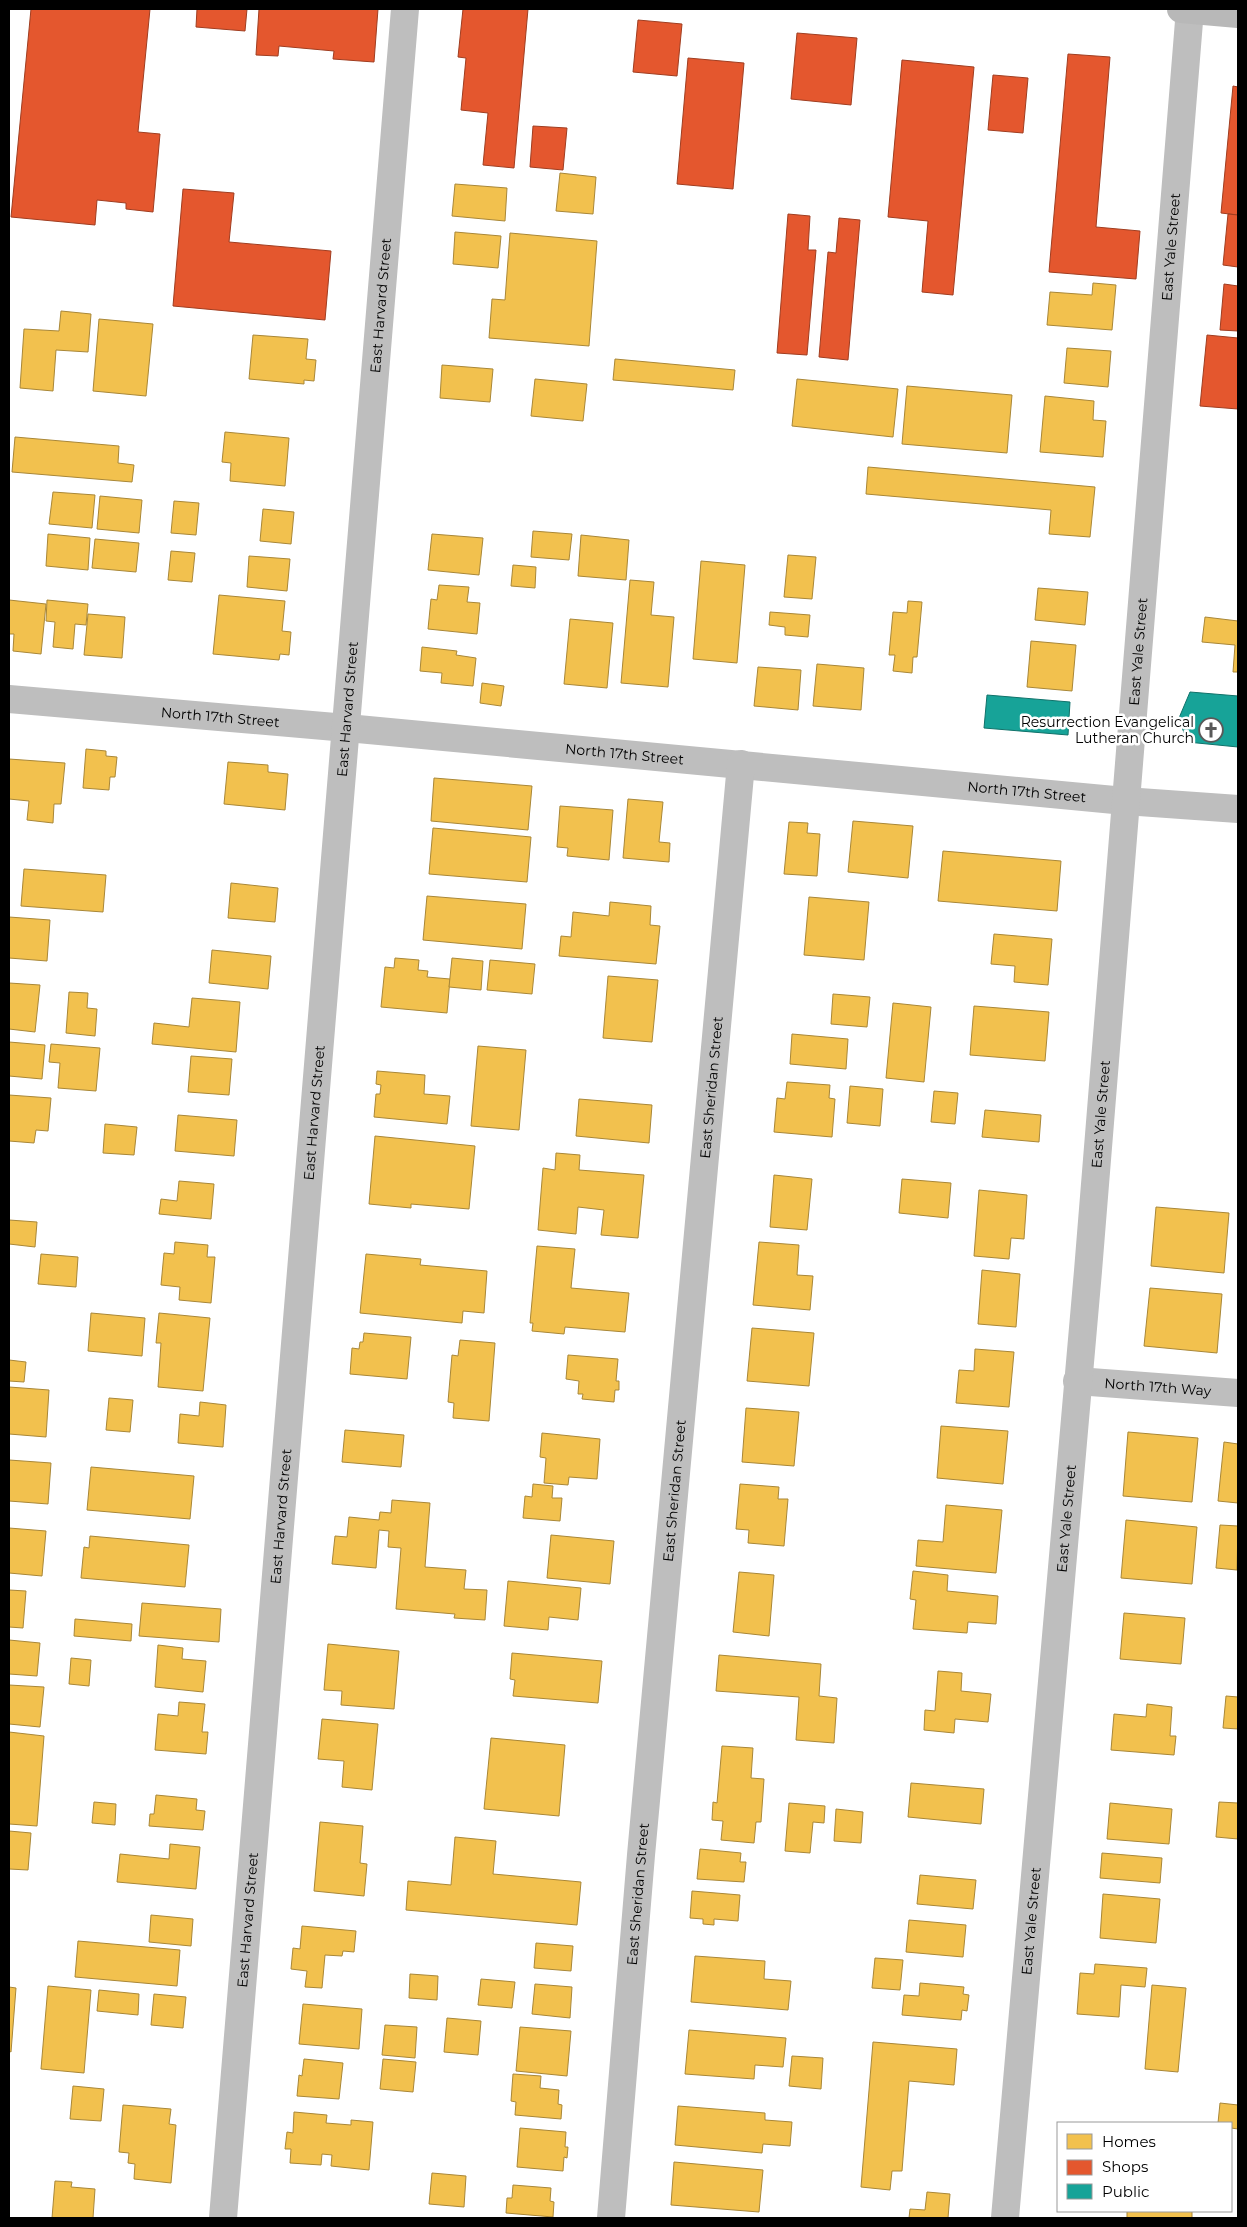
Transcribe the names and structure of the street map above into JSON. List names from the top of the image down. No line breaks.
{"streets":{"street":["East Yale Street","East Harvard Street","North 17th Street","East Sheridan Street","North 17th Way"]},"crossings":[["East Yale Street","North 17th Street"],["East Yale Street","North 17th Way"],["East Harvard Street","North 17th Street"],["North 17th Street","East Sheridan Street"]],"places":{"church":["Resurrection Evangelical Lutheran Church"]},"legend":["Homes","Shops","Public"]}
